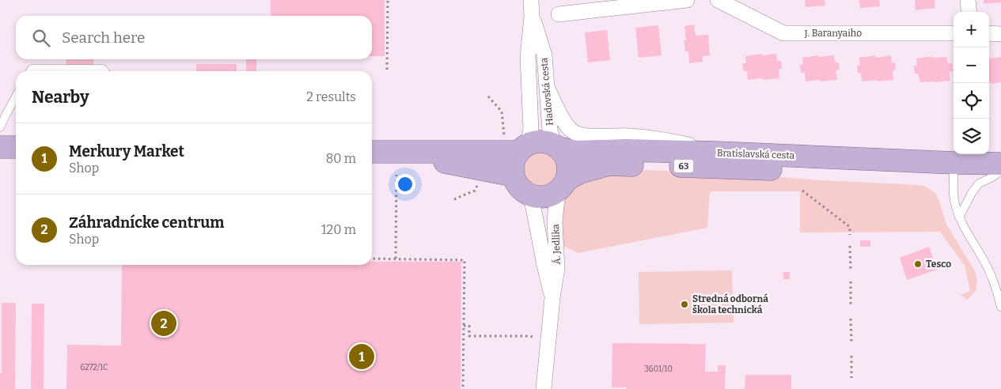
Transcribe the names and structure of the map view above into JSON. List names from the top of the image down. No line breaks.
{"streets":{"main road":["Bratislavská cesta","63"],"street":["J. Baranyaiho","Hadovská cesta","Á. Jedlika"]},"crossings":[["Hadovská cesta","Bratislavská cesta"],["Hadovská cesta","Á. Jedlika"],["Bratislavská cesta","Á. Jedlika"]],"places":["Tesco","Stredná odborná škola technická"],"house_numbers":["6272/1C","3601/10"],"page":{"map_buttons":["+","−"],"search":"Search here","heading":["Nearby","2 results"],"list":[{"mark":"1","name":"Merkury Market","note":"Shop","value":"80 m"},{"mark":"2","name":"Záhradnícke centrum","note":"Shop","value":"120 m"}],"pins":["2","1"]}}
